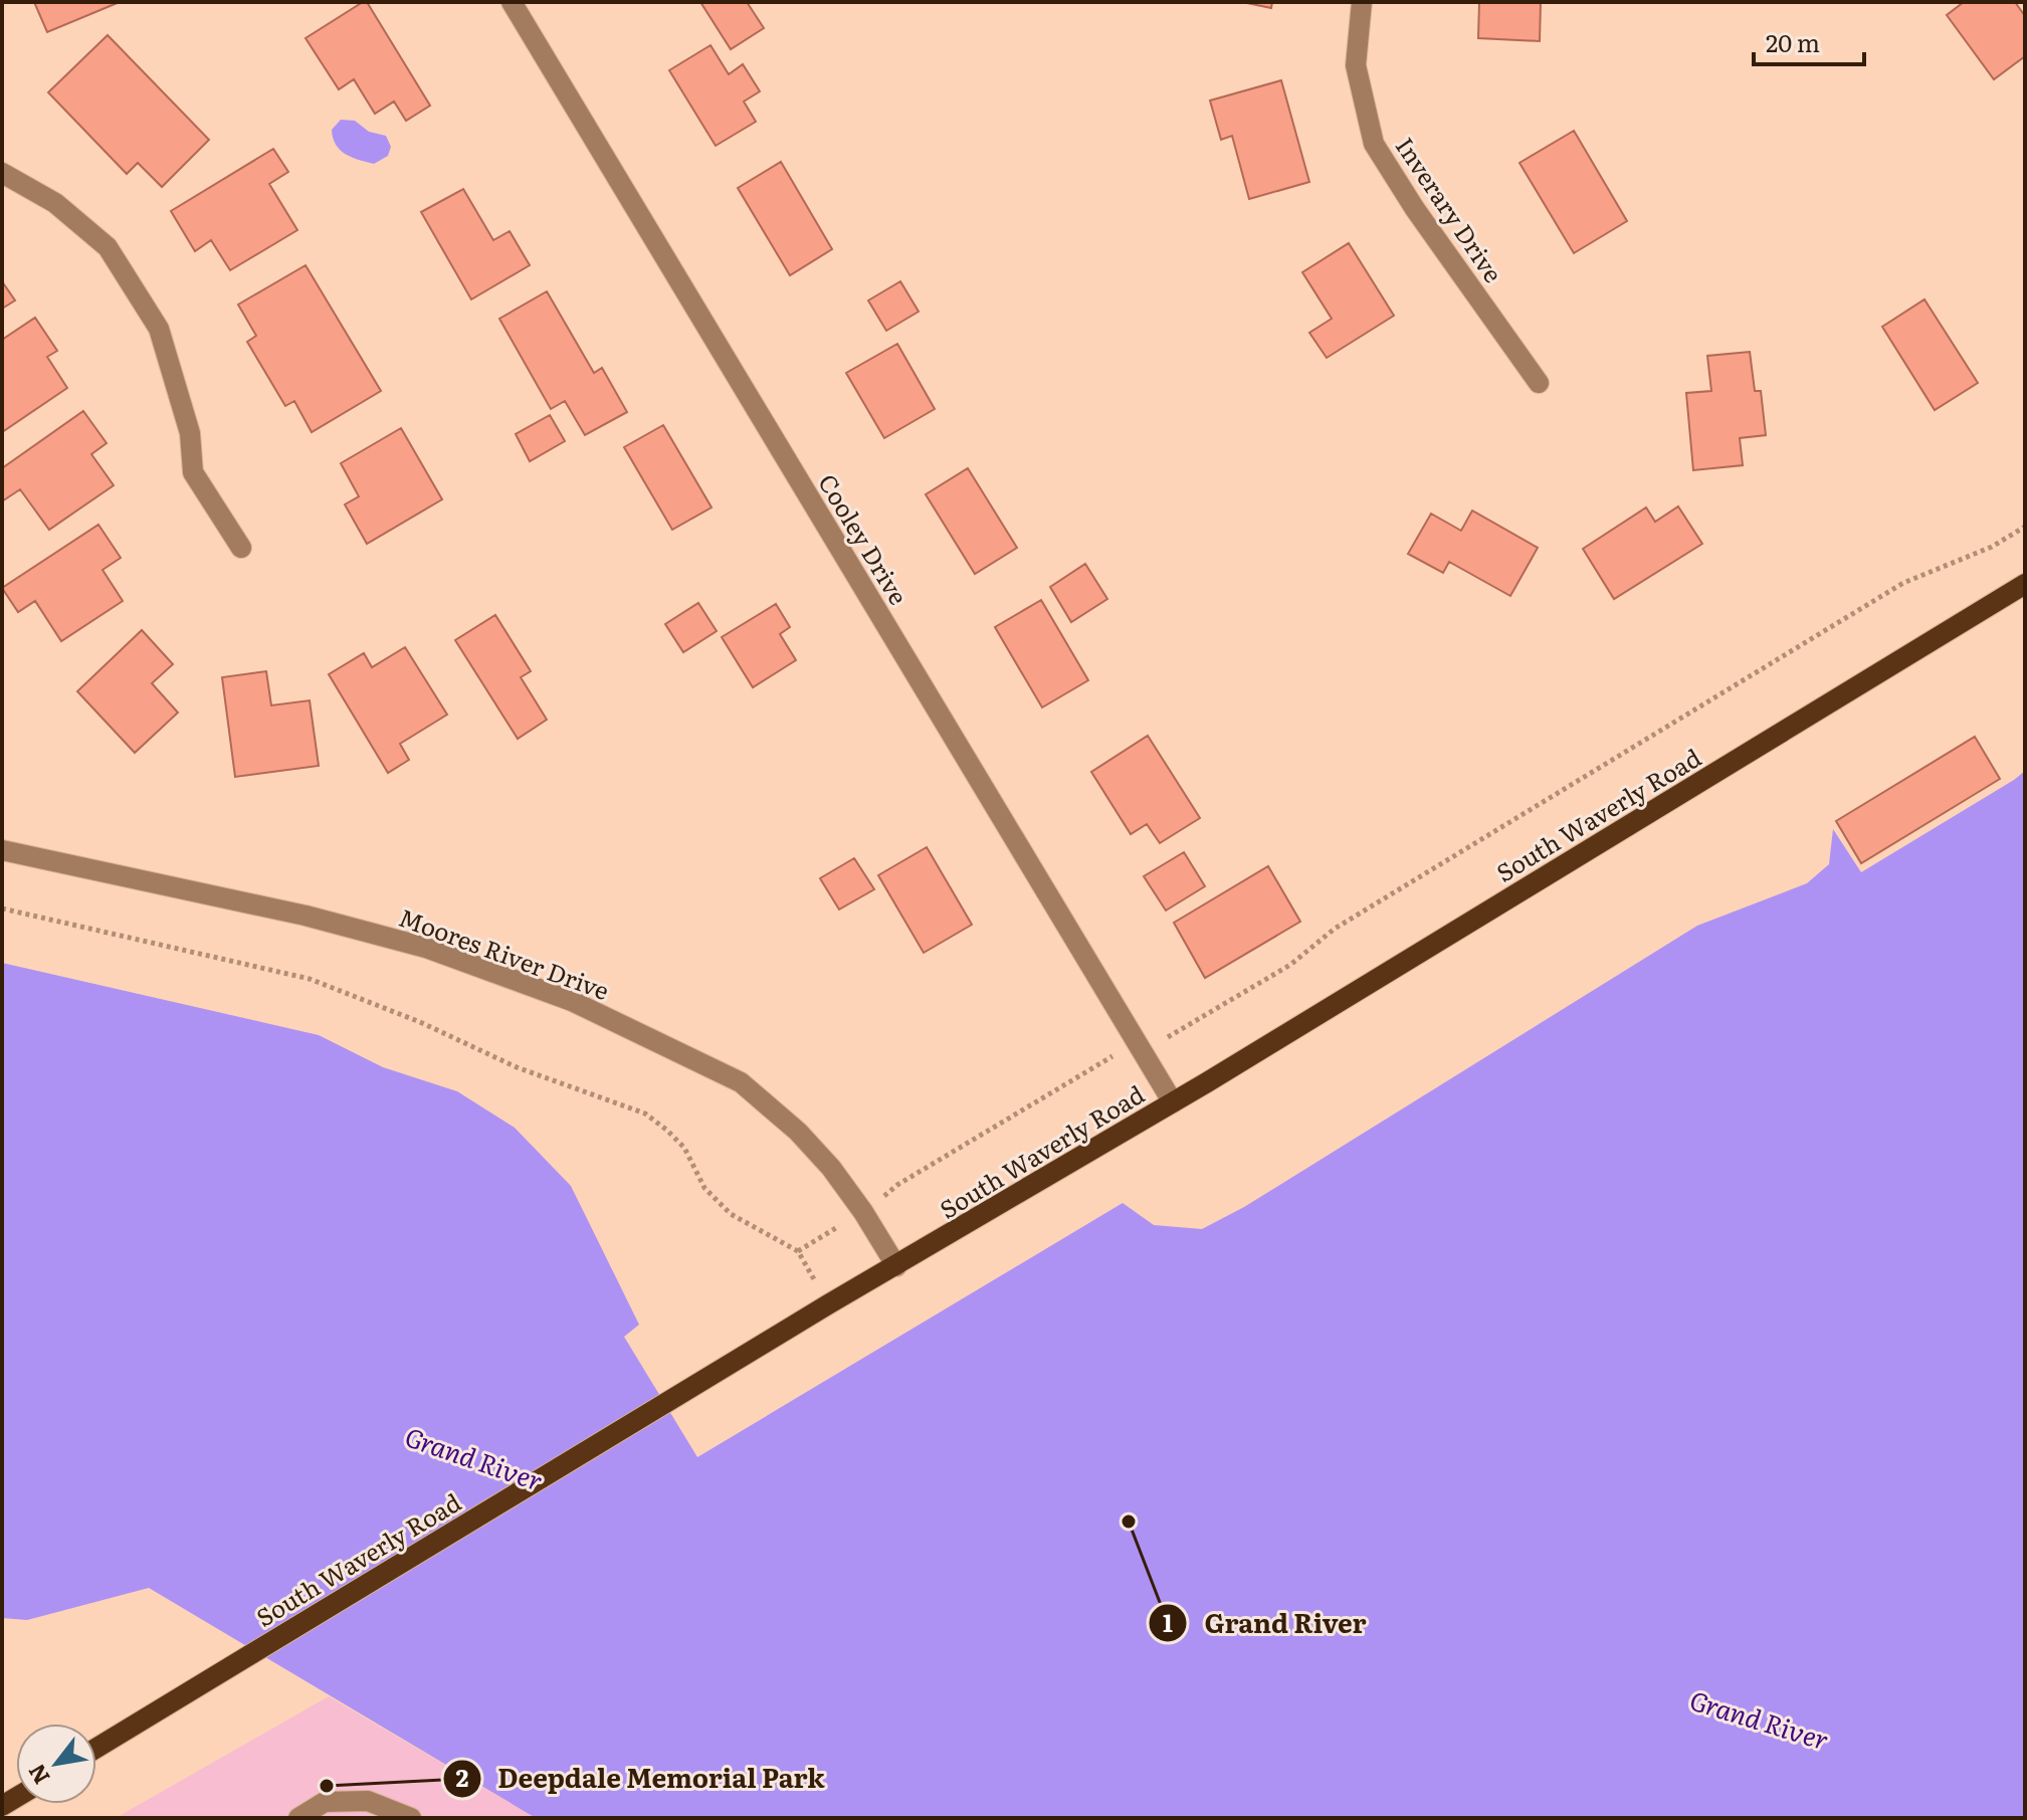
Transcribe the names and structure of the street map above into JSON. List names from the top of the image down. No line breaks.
{"streets":{"main road":["South Waverly Road"],"street":["Inverary Drive","Cooley Drive","Moores River Drive"]},"crossings":[["Cooley Drive","South Waverly Road"],["South Waverly Road","Moores River Drive"]],"water":["Grand River"],"places":["Grand River","Deepdale Memorial Park"],"scale_bar":"20 m","north":"bottom left"}
